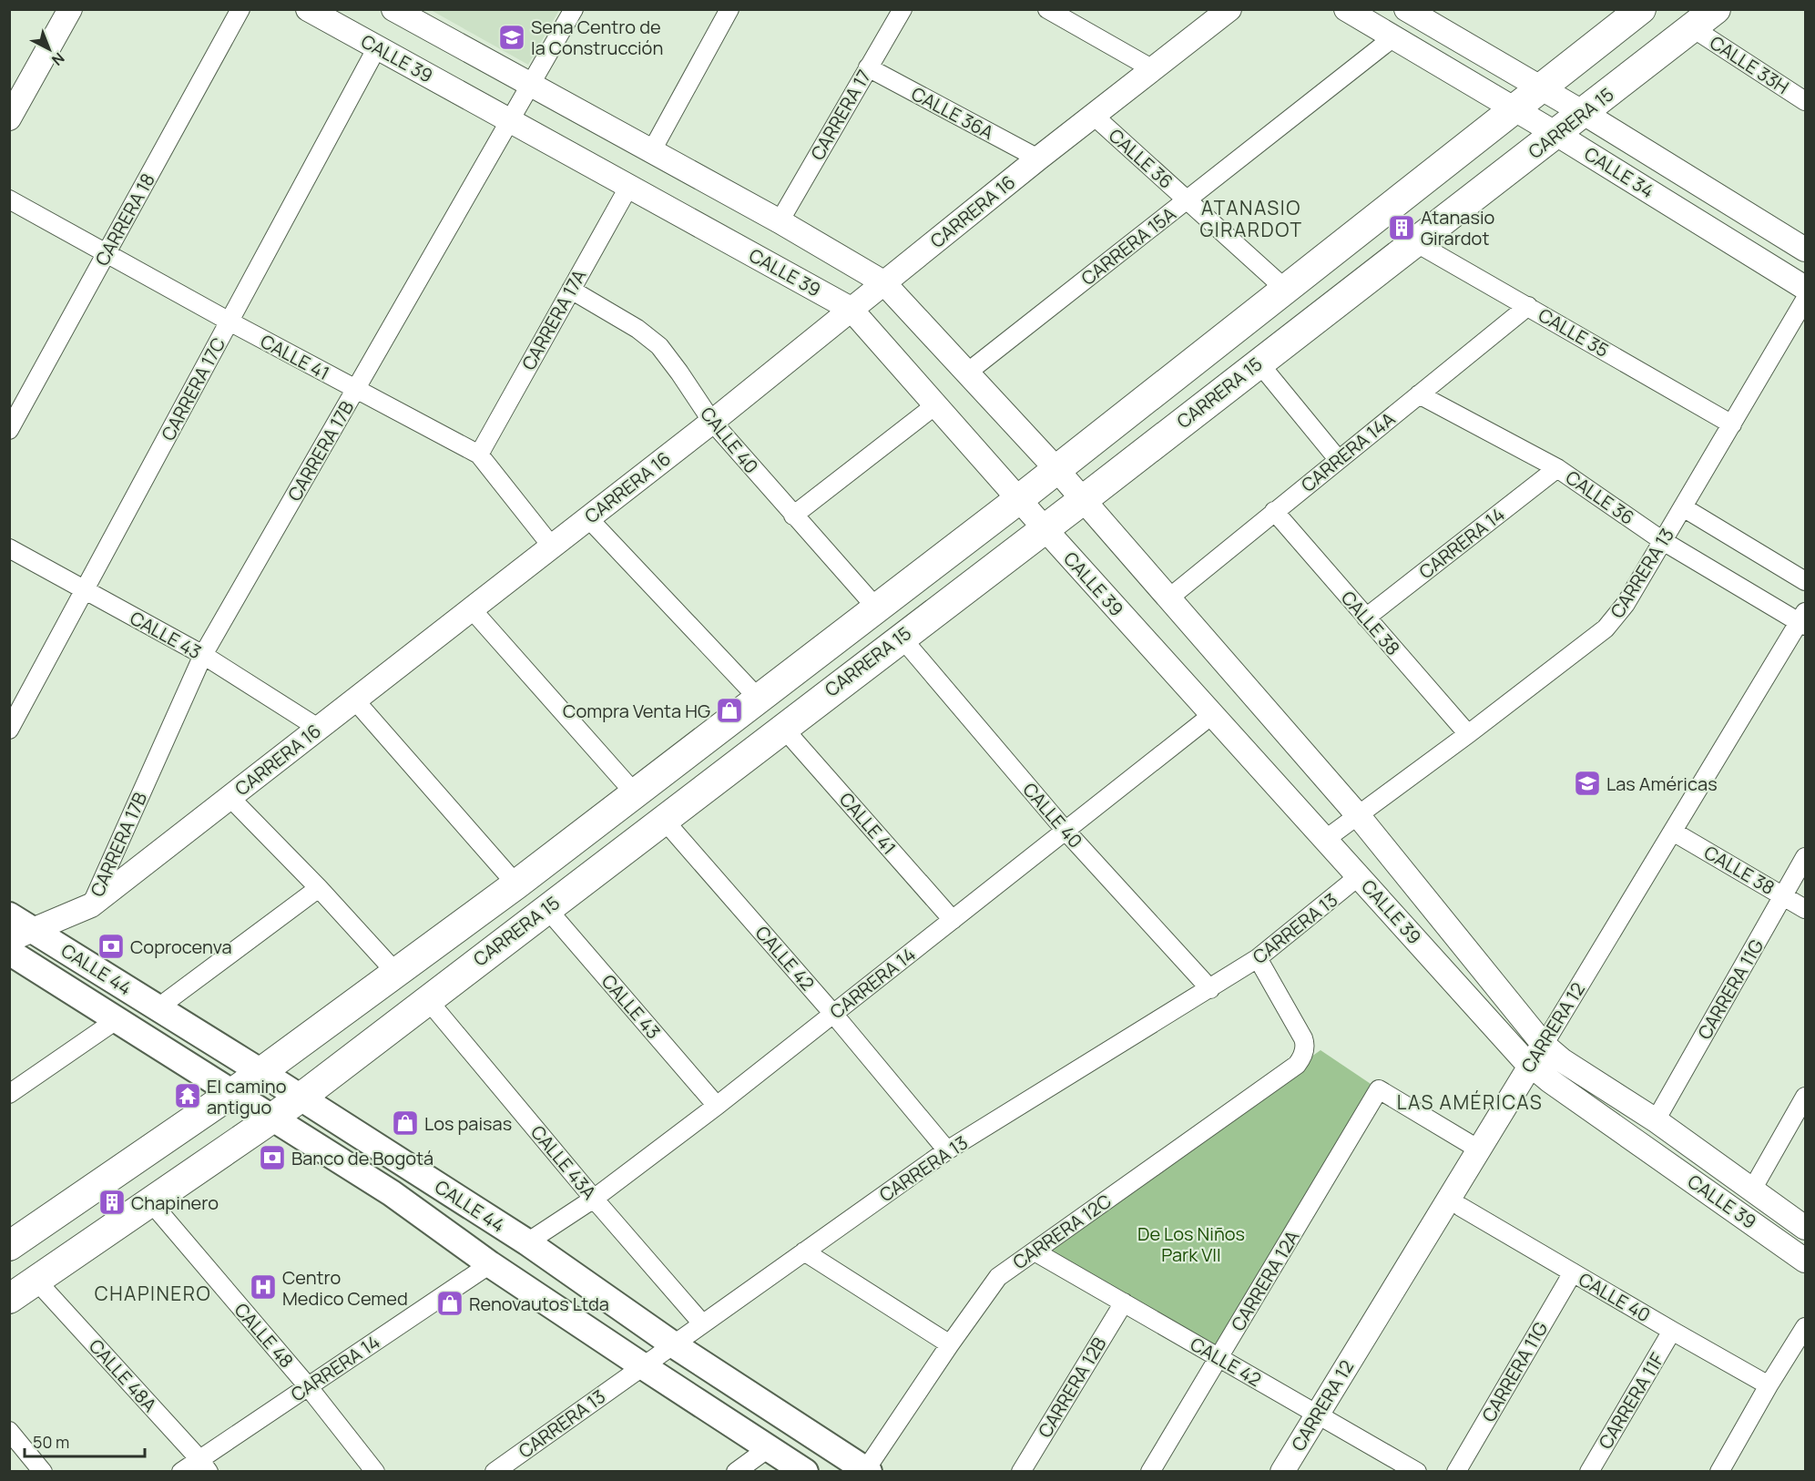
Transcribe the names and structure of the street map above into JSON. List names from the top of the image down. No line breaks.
{"streets":{"main road":["CARRERA 15","CALLE 44"],"street":["CALLE 39","CALLE 33H","CALLE 36A","CARRERA 17","CALLE 36","CALLE 34","CARRERA 16","CARRERA 18","CARRERA 15A","CARRERA 17A","CALLE 35","CALLE 41","CARRERA 17C","CALLE 40","CARRERA 17B","CARRERA 14A","CARRERA 14","CARRERA 13","CALLE 38","CALLE 43","CALLE 42","CARRERA 11G","CARRERA 12","CALLE 43A","CARRERA 12C","CARRERA 12A","CALLE 48","CALLE 48A","CARRERA 12B","CARRERA 11F"]},"crossings":[["CALLE 39","CARRERA 17"],["CALLE 39","CARRERA 15"],["CALLE 39","CARRERA 16"],["CALLE 39","CARRERA 15A"],["CALLE 39","CARRERA 17A"],["CALLE 39","CARRERA 17C"],["CALLE 39","CARRERA 17B"],["CALLE 39","CARRERA 14A"],["CALLE 39","CARRERA 14"],["CALLE 39","CARRERA 13"],["CALLE 39","CARRERA 11G"],["CALLE 39","CARRERA 12"],["CALLE 33H","CARRERA 15"],["CALLE 36A","CARRERA 17"],["CALLE 36A","CARRERA 16"],["CARRERA 15","CALLE 36"],["CARRERA 15","CALLE 34"],["CARRERA 15","CALLE 35"],["CARRERA 15","CALLE 41"],["CARRERA 15","CALLE 40"],["CARRERA 15","CALLE 43"],["CARRERA 15","CALLE 42"],["CARRERA 15","CALLE 44"],["CARRERA 15","CALLE 43A"],["CARRERA 15","CALLE 48"],["CARRERA 15","CALLE 48A"],["CALLE 36","CARRERA 16"],["CALLE 36","CARRERA 15A"],["CALLE 36","CARRERA 14A"],["CALLE 36","CARRERA 14"],["CALLE 36","CARRERA 13"],["CALLE 36","CARRERA 12"],["CALLE 34","CARRERA 15A"],["CARRERA 16","CALLE 41"],["CARRERA 16","CALLE 40"],["CARRERA 16","CARRERA 17B"],["CARRERA 16","CALLE 43"],["CARRERA 16","CALLE 44"],["CARRERA 18","CALLE 41"],["CARRERA 17A","CALLE 41"],["CARRERA 17A","CALLE 40"],["CALLE 35","CARRERA 14A"],["CALLE 35","CARRERA 13"],["CALLE 41","CARRERA 17C"],["CALLE 41","CARRERA 17B"],["CALLE 41","CARRERA 14"],["CARRERA 17C","CALLE 43"],["CALLE 40","CARRERA 14"],["CALLE 40","CARRERA 13"],["CALLE 40","CARRERA 11G"],["CALLE 40","CARRERA 12"],["CALLE 40","CARRERA 11F"],["CARRERA 17B","CALLE 43"],["CARRERA 14A","CALLE 38"],["CARRERA 14","CALLE 38"],["CARRERA 14","CALLE 43"],["CARRERA 14","CALLE 42"],["CARRERA 14","CALLE 44"],["CARRERA 14","CALLE 43A"],["CARRERA 14","CALLE 48"],["CARRERA 14","CALLE 48A"],["CARRERA 13","CALLE 38"],["CARRERA 13","CALLE 42"],["CARRERA 13","CALLE 44"],["CARRERA 13","CALLE 43A"],["CARRERA 13","CARRERA 12C"],["CALLE 38","CARRERA 11G"],["CALLE 38","CARRERA 12"],["CALLE 42","CARRERA 12"],["CALLE 42","CARRERA 12C"],["CALLE 42","CARRERA 12A"],["CALLE 42","CARRERA 12B"],["CALLE 44","CARRERA 12C"],["CARRERA 12","CARRERA 12A"]],"districts":["ATANASIO GIRARDOT","LAS AMÉRICAS","CHAPINERO"],"parks":["De Los Niños Park VII"],"places":{"school or university":["Sena Centro de la Construcción","Las Américas"],"building":["Atanasio Girardot","Chapinero"],"shop":["Compra Venta HG","Los paisas","Renovautos Ltda"],"bank":["Coprocenva","Banco de Bogotá"],"temple":["El camino antiguo"],"hospital":["Centro Medico Cemed"]},"scale_bar":"50 m","north":"bottom right"}
